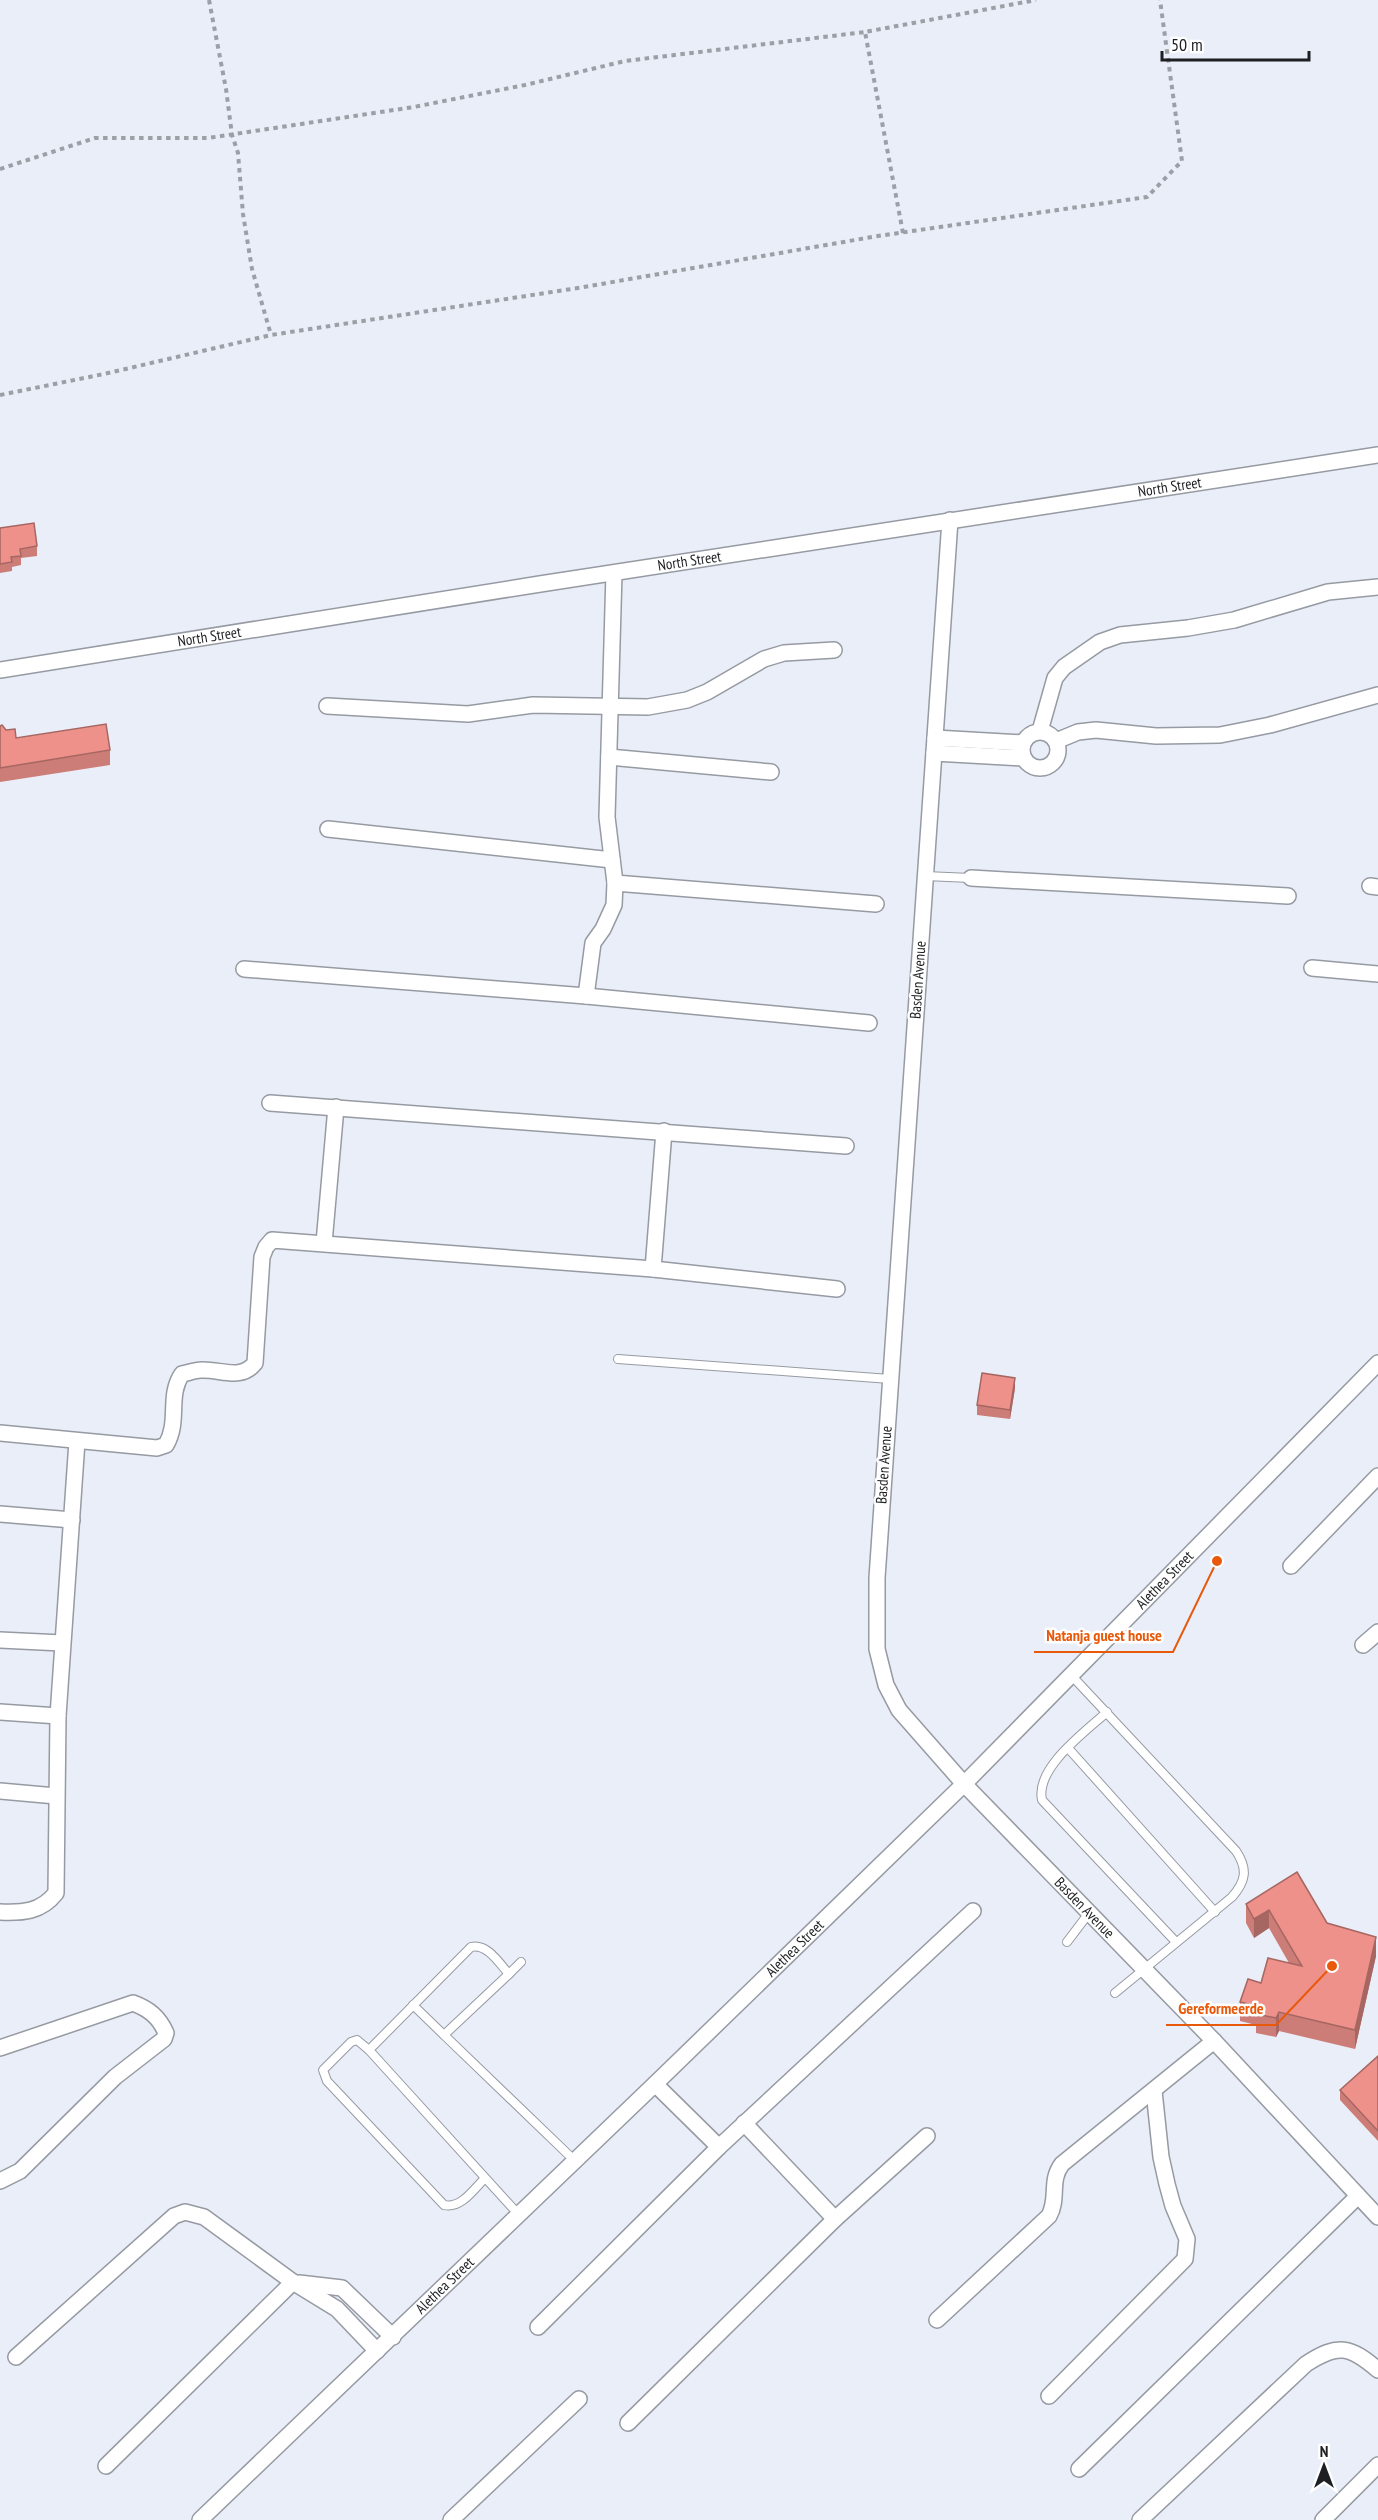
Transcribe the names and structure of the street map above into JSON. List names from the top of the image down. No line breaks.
{"streets":{"street":["North Street","Basden Avenue","Alethea Street"]},"crossings":[["North Street","Basden Avenue"],["Basden Avenue","Alethea Street"]],"places":["Natanja guest house","Gereformeerde"],"scale_bar":"50 m","north":"top"}
